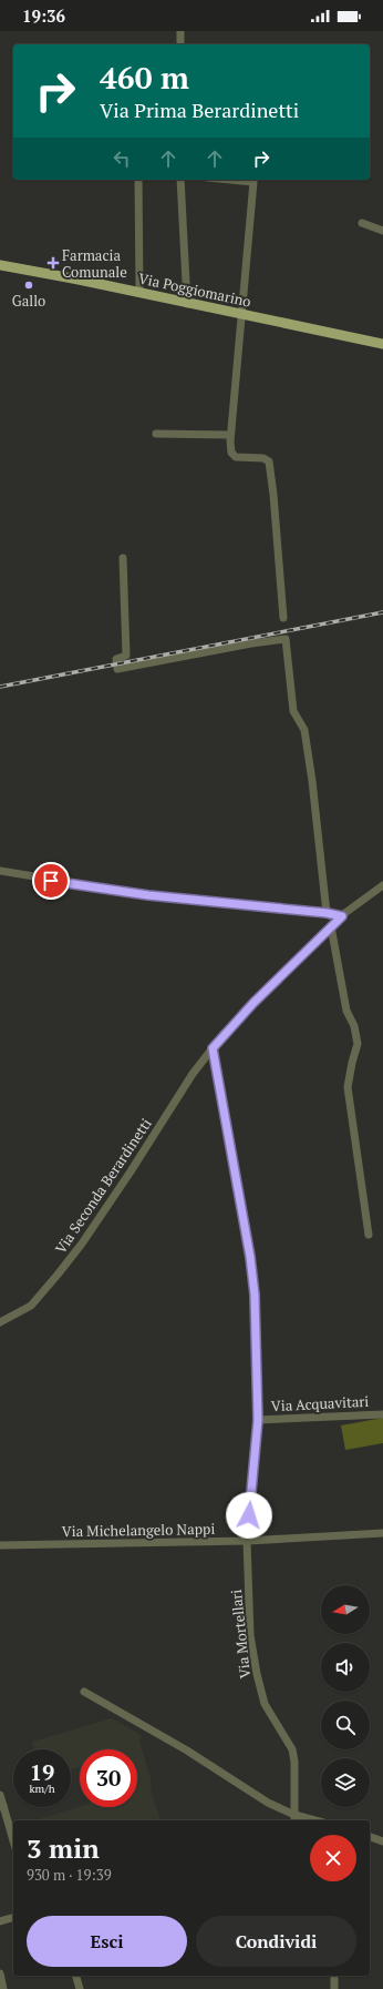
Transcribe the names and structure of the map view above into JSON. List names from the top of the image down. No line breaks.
{"streets":{"main road":["Via Poggiomarino"],"street":["Via Seconda Berardinetti","Via Acquavitari","Via Michelangelo Nappi","Via Mortellari"]},"crossings":[["Via Seconda Berardinetti","Via Mortellari"],["Via Acquavitari","Via Mortellari"],["Via Michelangelo Nappi","Via Mortellari"]],"places":{"health":["Farmacia Comunale"],"other":["Gallo"]},"north":"left","page":{"status":"19:36","turn":["460 m","Via Prima Berardinetti"],"speed":"19 km/h","limit":"30","heading":["3 min","930 m · 19:39"],"buttons":["Esci","Condividi"]}}
